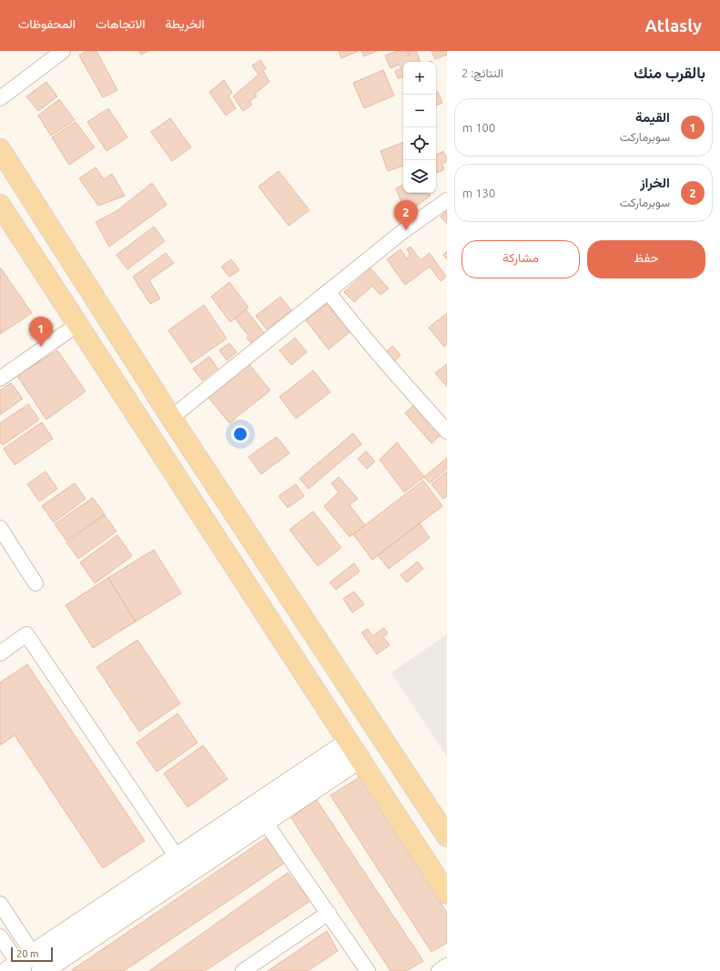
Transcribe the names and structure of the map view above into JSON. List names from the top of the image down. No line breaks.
{"scale_bar":"20 m","page":{"header":"Atlasly","nav":["الخريطة","الاتجاهات","المحفوظات"],"heading":["بالقرب منك","النتائج: 2"],"map_buttons":["+","−"],"list":[{"mark":"1","name":"القيمة","note":"سوبرماركت","value":"100 m"},{"mark":"2","name":"الخراز","note":"سوبرماركت","value":"130 m"}],"pins":["2","1"],"buttons":["حفظ","مشاركة"],"scale":"20 m"}}
